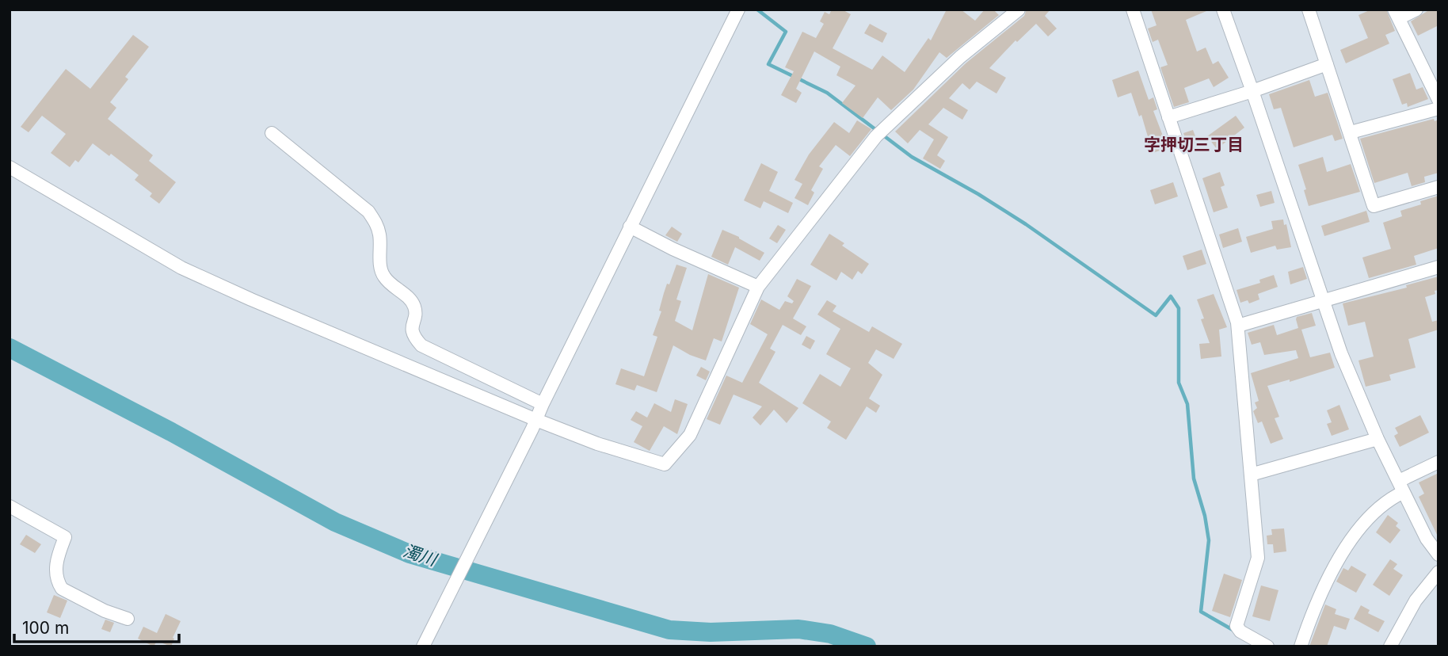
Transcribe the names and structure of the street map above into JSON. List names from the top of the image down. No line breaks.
{"districts":["字押切三丁目"],"water":["濁川"],"scale_bar":"100 m"}
